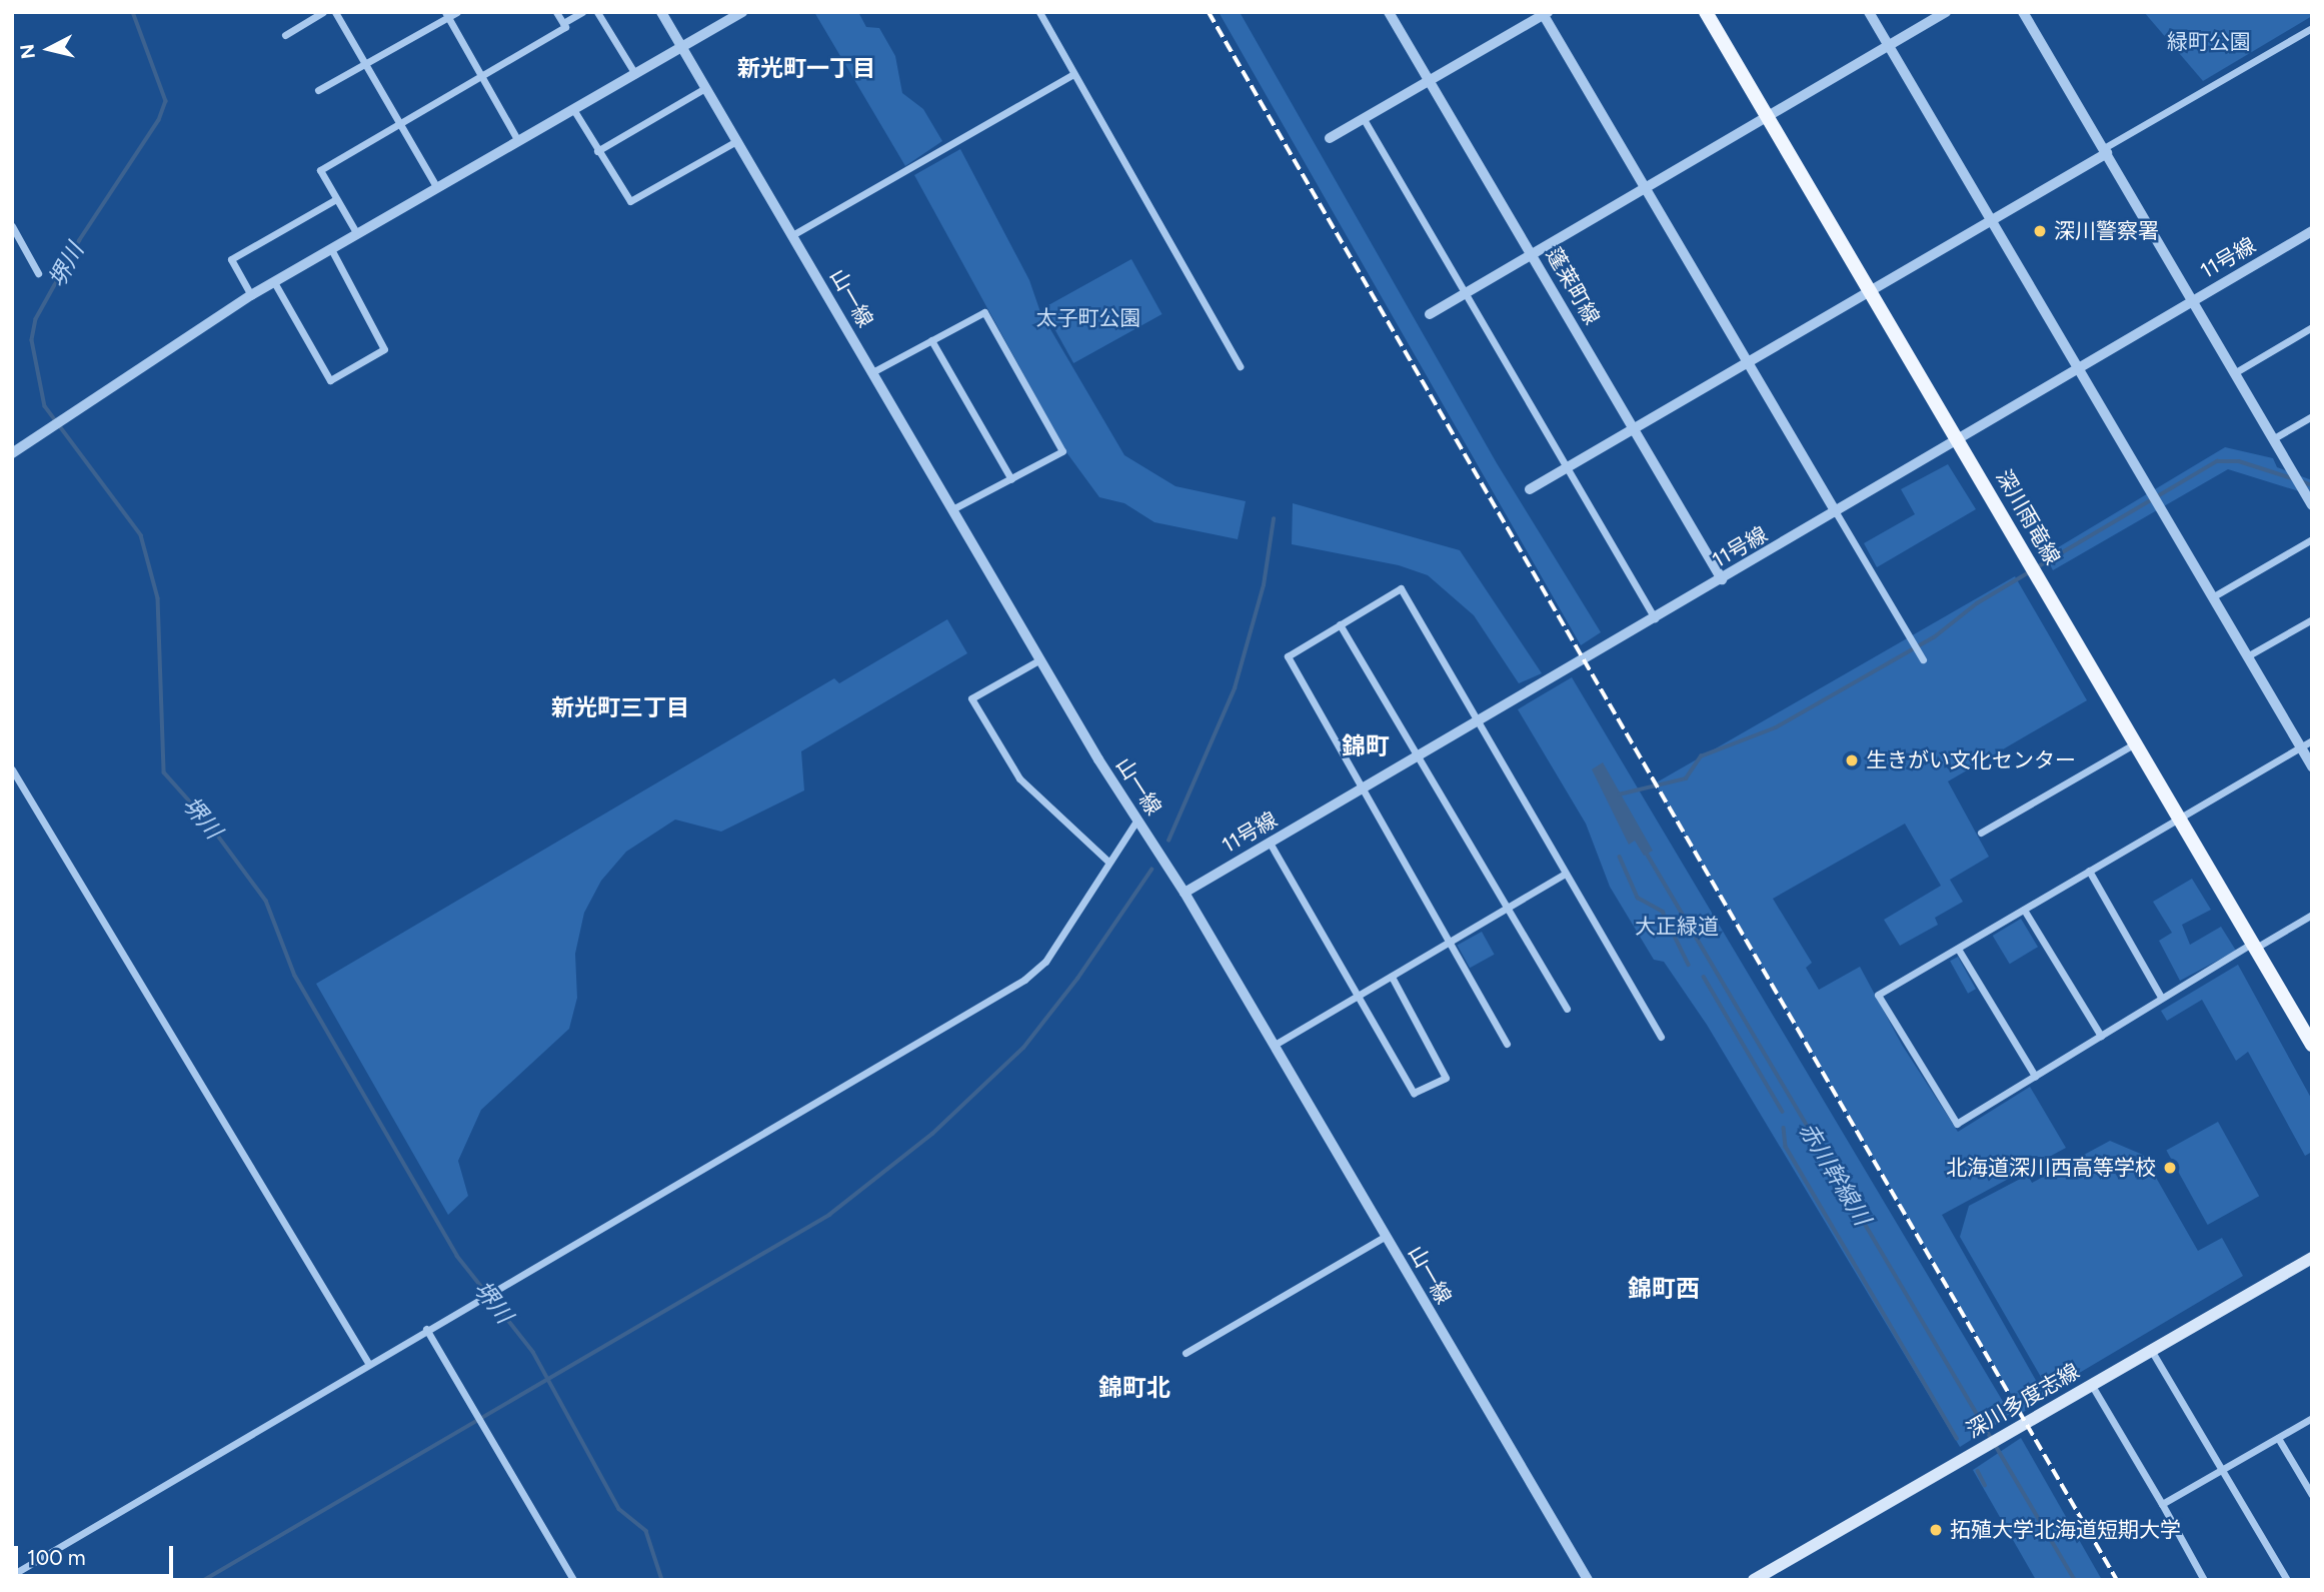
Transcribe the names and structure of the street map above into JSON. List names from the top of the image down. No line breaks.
{"streets":{"main road":["深川雨竜線","深川多度志線"],"street":["11号線","蓬莱町線","山一線"]},"crossings":[["11号線","蓬莱町線"],["11号線","山一線"],["11号線","深川雨竜線"]],"districts":["新光町一丁目","新光町三丁目","錦町","錦町西","錦町北"],"water":["堺川","赤川幹線川"],"parks":["緑町公園","太子町公園","大正緑道"],"places":["深川警察署","生きがい文化センター","北海道深川西高等学校","拓殖大学北海道短期大学"],"scale_bar":"100 m","north":"left"}
